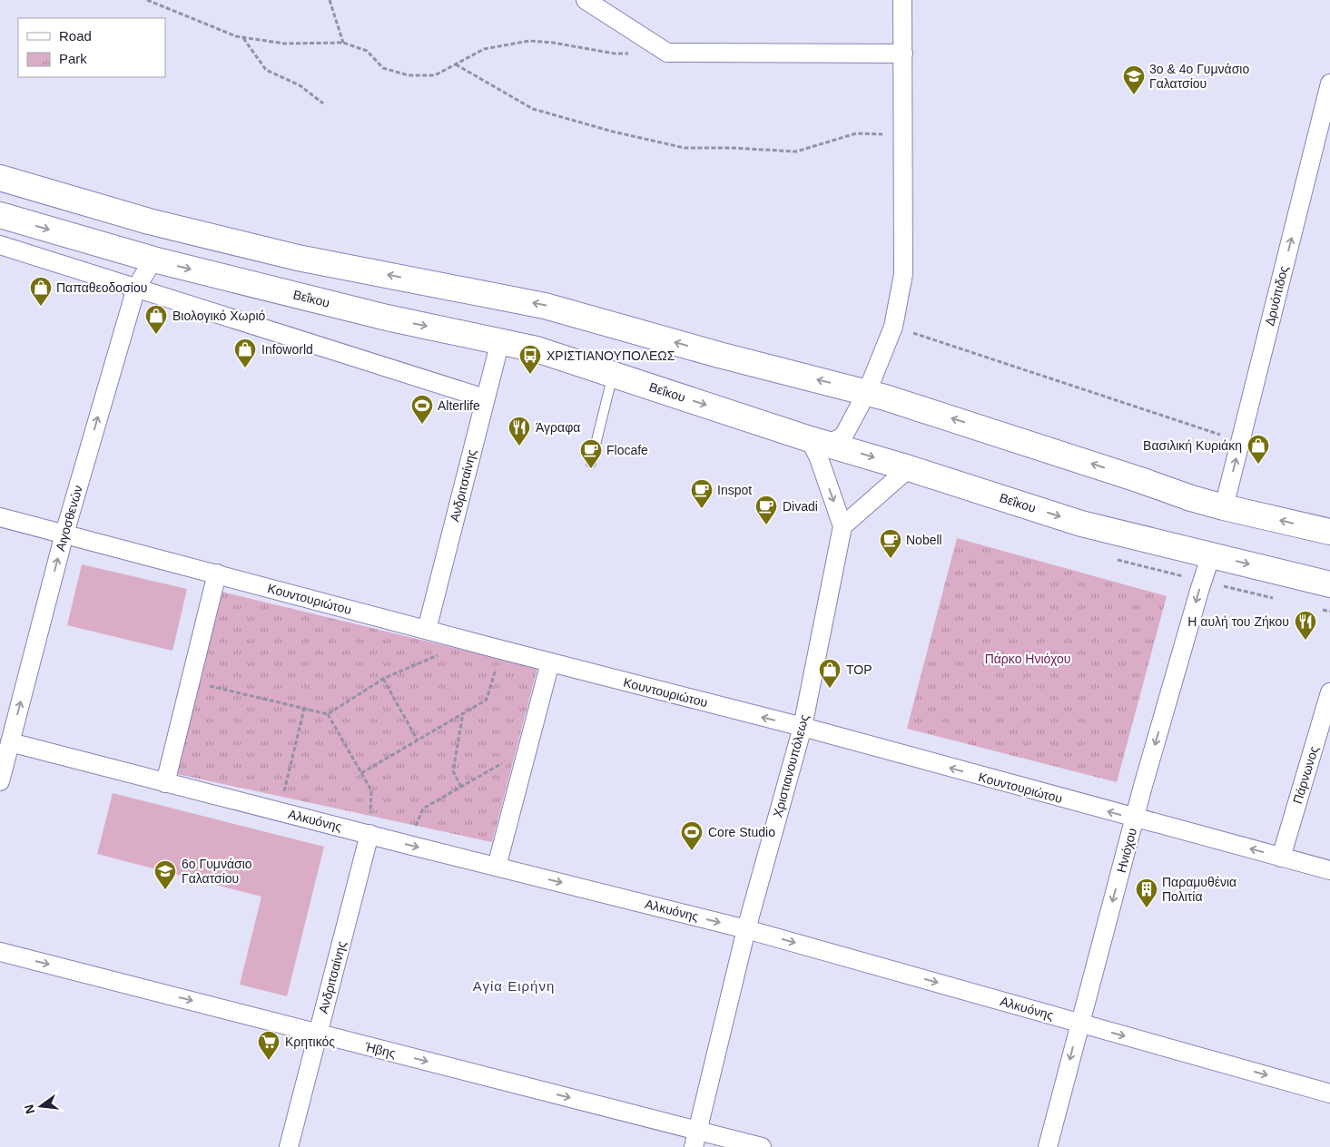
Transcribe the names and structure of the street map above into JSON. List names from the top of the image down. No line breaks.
{"streets":{"main road":["Βεΐκου"],"street":["Δρυόπιδος","Ανδριτσαίνης","Αιγοσθενών","Κουντουριώτου","Χριστιανουπόλεως","Πάρνωνος","Αλκυόνης","Ηνιόχου","Ήβης"]},"crossings":[["Βεΐκου","Ανδριτσαίνης"],["Βεΐκου","Αιγοσθενών"],["Βεΐκου","Ηνιόχου"],["Ανδριτσαίνης","Κουντουριώτου"],["Ανδριτσαίνης","Αλκυόνης"],["Ανδριτσαίνης","Ήβης"],["Αιγοσθενών","Κουντουριώτου"],["Αιγοσθενών","Αλκυόνης"],["Κουντουριώτου","Χριστιανουπόλεως"],["Κουντουριώτου","Πάρνωνος"],["Κουντουριώτου","Ηνιόχου"],["Χριστιανουπόλεως","Αλκυόνης"],["Χριστιανουπόλεως","Ήβης"],["Αλκυόνης","Ηνιόχου"]],"one_way":["Δρυόπιδος","Κουντουριώτου","Αλκυόνης","Ηνιόχου","Ήβης"],"districts":["Αγία Ειρήνη"],"parks":["Πάρκο Ηνιόχου"],"places":{"school or university":["3ο & 4ο Γυμνάσιο Γαλατσίου","6ο Γυμνάσιο Γαλατσίου"],"shop":["Παπαθεοδοσίου","Βιολογικό Χωριό","Infoworld","Βασιλική Κυριάκη","TOP"],"bus stop":["ΧΡΙΣΤΙΑΝΟΥΠΟΛΕΩΣ"],"sports":["Alterlife","Core Studio"],"restaurant":["Άγραφα","Η αυλή του Ζήκου"],"cafe":["Flocafe","Inspot","Divadi","Nobell"],"building":["Παραμυθένια Πολιτία"],"supermarket":["Κρητικός"]},"legend":["Road","Park"],"north":"left"}
